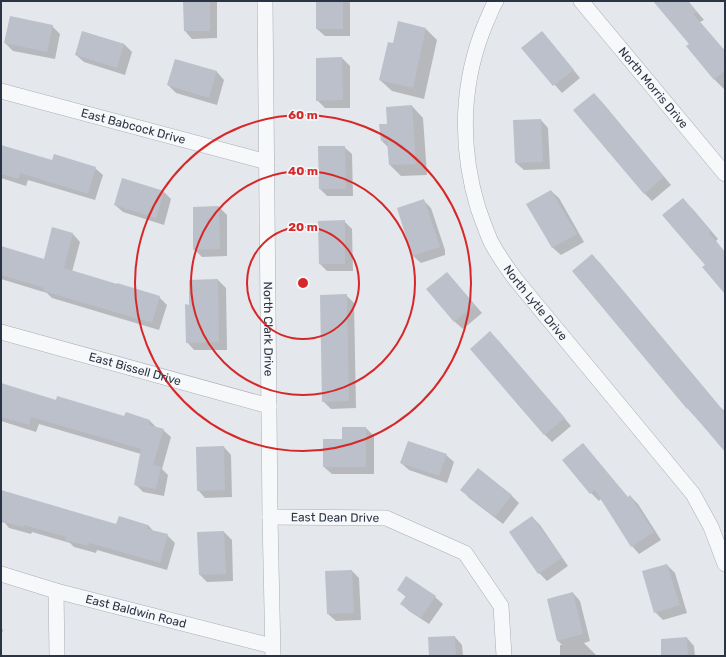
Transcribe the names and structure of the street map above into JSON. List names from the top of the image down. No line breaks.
{"streets":{"street":["North Morris Drive","East Babcock Drive","North Lytle Drive","North Clark Drive","East Bissell Drive","East Dean Drive","East Baldwin Road"]},"crossings":[["East Babcock Drive","North Clark Drive"],["North Clark Drive","East Bissell Drive"],["North Clark Drive","East Dean Drive"],["North Clark Drive","East Baldwin Road"]],"rings":["60 m","40 m","20 m"]}
